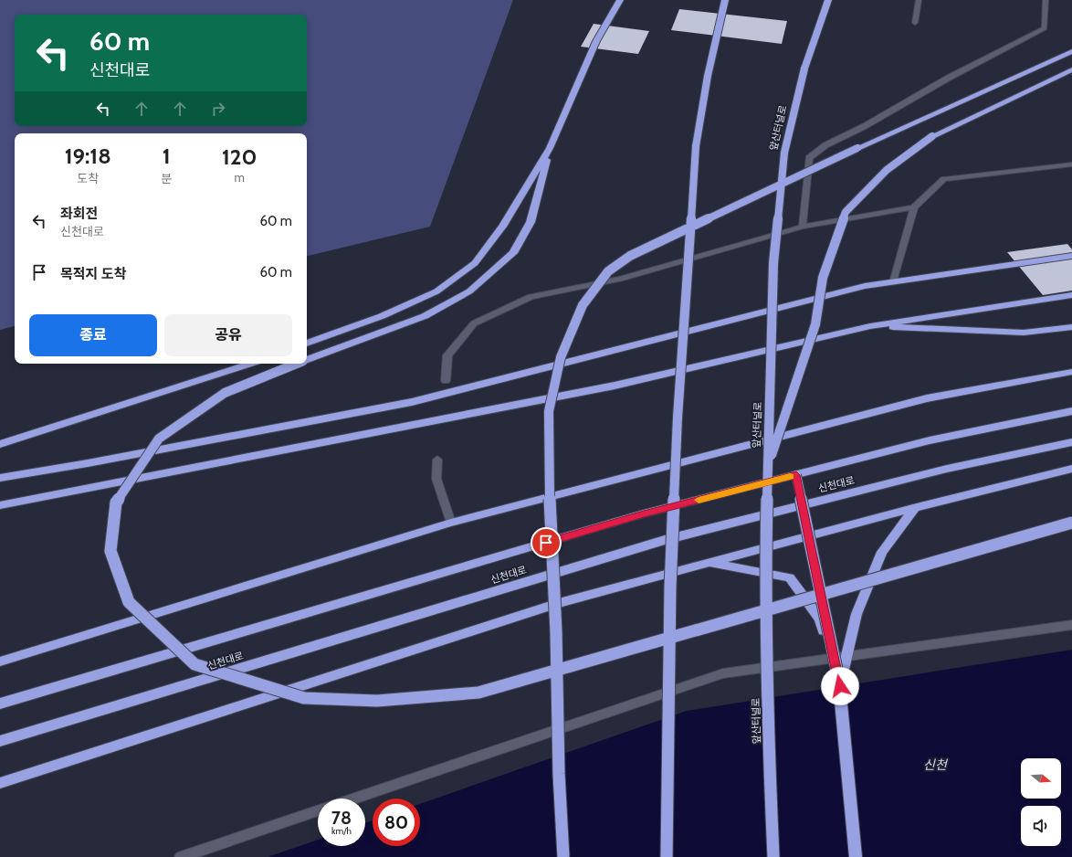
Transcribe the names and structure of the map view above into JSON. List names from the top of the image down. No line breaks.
{"streets":{"highway":["앞산터널로","신천대로"]},"water":["신천"],"north":"right","page":{"turn":["60 m","신천대로"],"eta":["19:18","도착","1","분","120","m"],"list":[{"name":"좌회전","note":"신천대로","value":"60 m"},{"name":"목적지 도착","value":"60 m"}],"buttons":["종료","공유"],"speed":"78 km/h","limit":"80"}}
